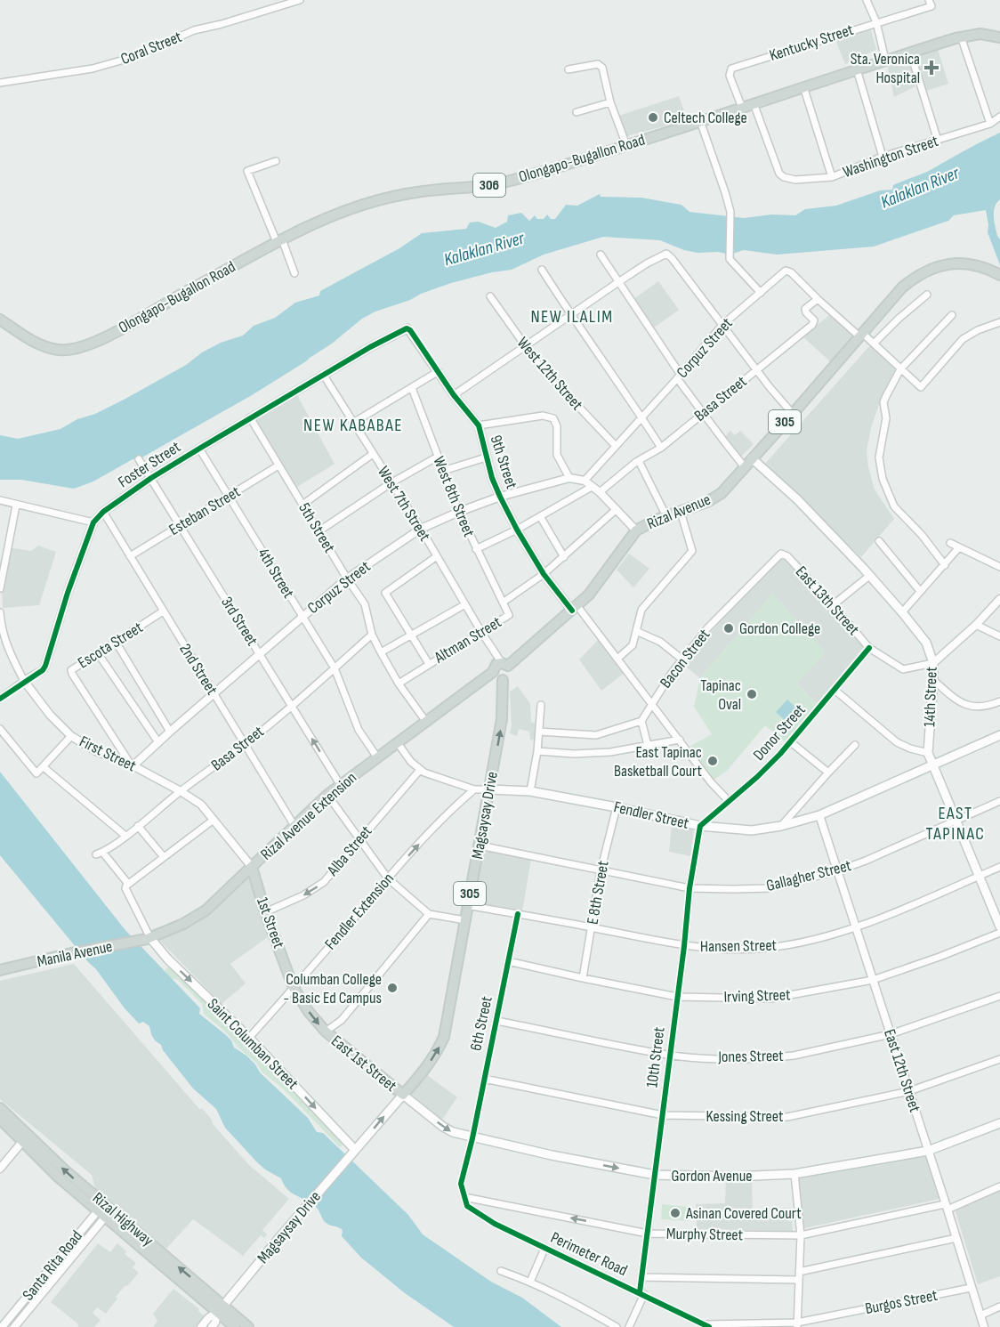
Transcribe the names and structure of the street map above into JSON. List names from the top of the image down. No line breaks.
{"streets":{"main road":["Olongapo-Bugallon Road","306","305","Rizal Avenue","14th Street","Magsaysay Drive","Fendler Street","Rizal Avenue Extension","1st Street","Manila Avenue","Saint Columban Street","East 1st Street","Gordon Avenue","Rizal Highway"],"street":["Kentucky Street","Coral Street","Washington Street","Corpuz Street","West 12th Street","Basa Street","9th Street","Foster Street","West 8th Street","West 7th Street","Esteban Street","5th Street","4th Street","East 13th Street","3rd Street","Altman Street","Escota Street","Bacon Street","2nd Street","Donor Street","First Street","Alba Street","Gallagher Street","E 8th Street","Fendler Extension","Hansen Street","Irving Street","6th Street","Jones Street","10th Street","East 12th Street","Kessing Street","Murphy Street","Perimeter Road","Santa Rita Road","Burgos Street"]},"crossings":[["Kentucky Street","Olongapo-Bugallon Road"],["Washington Street","Olongapo-Bugallon Road"],["Corpuz Street","West 12th Street"],["Corpuz Street","Basa Street"],["Corpuz Street","9th Street"],["Corpuz Street","West 8th Street"],["Corpuz Street","West 7th Street"],["Corpuz Street","5th Street"],["Corpuz Street","4th Street"],["Corpuz Street","3rd Street"],["Corpuz Street","Escota Street"],["Corpuz Street","2nd Street"],["Corpuz Street","First Street"],["Basa Street","5th Street"],["Basa Street","4th Street"],["Basa Street","3rd Street"],["Basa Street","2nd Street"],["Basa Street","First Street"],["305","West 7th Street"],["305","Rizal Avenue"],["305","Magsaysay Drive"],["305","Rizal Avenue Extension"],["305","Saint Columban Street"],["305","East 1st Street"],["305","Gordon Avenue"],["9th Street","Foster Street"],["9th Street","Rizal Avenue"],["9th Street","Altman Street"],["9th Street","Bacon Street"],["9th Street","Donor Street"],["Foster Street","West 7th Street"],["Foster Street","5th Street"],["Foster Street","4th Street"],["Foster Street","3rd Street"],["Foster Street","2nd Street"],["Foster Street","First Street"],["West 8th Street","Altman Street"],["West 7th Street","Rizal Avenue"],["West 7th Street","Altman Street"],["West 7th Street","Magsaysay Drive"],["West 7th Street","Rizal Avenue Extension"],["Esteban Street","5th Street"],["Esteban Street","4th Street"],["Esteban Street","3rd Street"],["Esteban Street","2nd Street"],["Rizal Avenue","14th Street"],["Rizal Avenue","Magsaysay Drive"],["Rizal Avenue","Rizal Avenue Extension"],["5th Street","Altman Street"],["5th Street","Rizal Avenue Extension"],["4th Street","Rizal Avenue Extension"],["East 13th Street","Bacon Street"],["East 13th Street","14th Street"],["East 13th Street","Donor Street"],["3rd Street","Rizal Avenue Extension"],["Escota Street","2nd Street"],["Escota Street","First Street"],["2nd Street","Rizal Avenue Extension"],["14th Street","Fendler Street"],["14th Street","Gallagher Street"],["14th Street","Hansen Street"],["Donor Street","Fendler Street"],["Donor Street","10th Street"],["First Street","Rizal Avenue Extension"],["First Street","1st Street"],["Magsaysay Drive","Fendler Street"],["Magsaysay Drive","Rizal Avenue Extension"],["Magsaysay Drive","Gallagher Street"],["Magsaysay Drive","Hansen Street"],["Magsaysay Drive","Saint Columban Street"],["Magsaysay Drive","East 1st Street"],["Magsaysay Drive","Gordon Avenue"],["Magsaysay Drive","Rizal Highway"],["Fendler Street","Alba Street"],["Fendler Street","E 8th Street"],["Fendler Street","Fendler Extension"],["Fendler Street","10th Street"],["Fendler Street","East 12th Street"],["Rizal Avenue Extension","1st Street"],["Rizal Avenue Extension","Manila Avenue"],["Rizal Avenue Extension","Saint Columban Street"],["Alba Street","1st Street"],["Gallagher Street","E 8th Street"],["Gallagher Street","10th Street"],["Gallagher Street","East 12th Street"],["E 8th Street","Hansen Street"],["E 8th Street","Irving Street"],["Fendler Extension","1st Street"],["Fendler Extension","Saint Columban Street"],["1st Street","East 1st Street"],["Hansen Street","6th Street"],["Hansen Street","10th Street"],["Hansen Street","East 12th Street"],["Manila Avenue","Saint Columban Street"],["Irving Street","6th Street"],["Irving Street","10th Street"],["Irving Street","East 12th Street"],["6th Street","Jones Street"],["6th Street","Kessing Street"],["6th Street","Gordon Avenue"],["6th Street","Murphy Street"],["6th Street","Perimeter Road"],["Jones Street","10th Street"],["Jones Street","East 12th Street"],["10th Street","Kessing Street"],["10th Street","Gordon Avenue"],["10th Street","Murphy Street"],["10th Street","Perimeter Road"],["East 1st Street","Gordon Avenue"],["East 12th Street","Kessing Street"],["East 12th Street","Gordon Avenue"],["East 12th Street","Murphy Street"],["East 12th Street","Burgos Street"],["Rizal Highway","Santa Rita Road"],["Murphy Street","Perimeter Road"],["Perimeter Road","Burgos Street"]],"one_way":["Magsaysay Drive","Alba Street","Fendler Extension","Saint Columban Street","Gordon Avenue"],"districts":["NEW ILALIM","NEW KABABAE","EAST TAPINAC"],"water":["Kalaklan River"],"places":{"health":["Sta. Veronica Hospital"],"other":["Celtech College","Gordon College","Tapinac Oval","East Tapinac Basketball Court","Columban College - Basic Ed Campus","Asinan Covered Court"]}}
